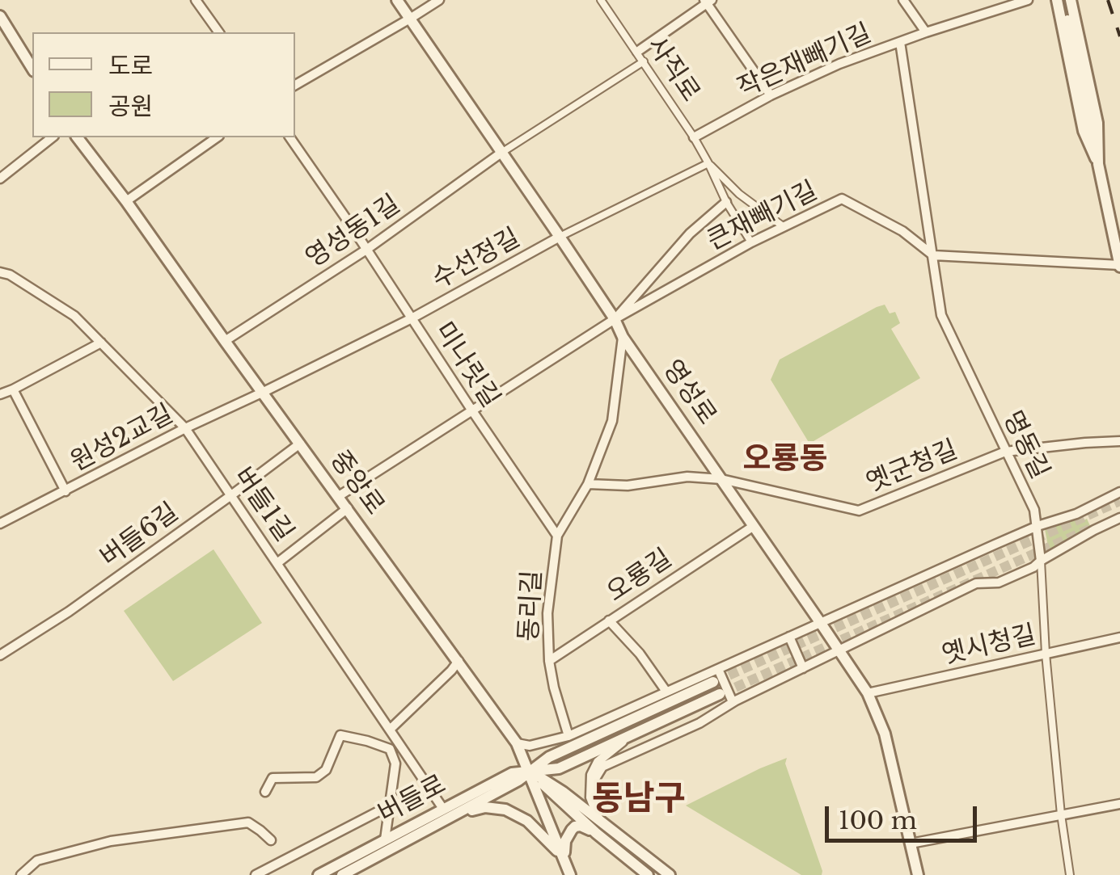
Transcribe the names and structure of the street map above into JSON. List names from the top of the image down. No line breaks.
{"streets":{"street":["작은재빼기길","사직로","큰재빼기길","영성동1길","수선정길","미나릿길","영성로","원성2교길","명동길","옛군청길","중앙로","버들1길","버들6길","오룡길","동리길","옛시청길","버들로"]},"crossings":[["작은재빼기길","사직로"],["작은재빼기길","명동길"],["사직로","큰재빼기길"],["사직로","수선정길"],["큰재빼기길","영성로"],["큰재빼기길","명동길"],["영성동1길","미나릿길"],["영성동1길","영성로"],["영성동1길","중앙로"],["수선정길","미나릿길"],["수선정길","영성로"],["수선정길","원성2교길"],["수선정길","중앙로"],["미나릿길","동리길"],["영성로","옛군청길"],["영성로","오룡길"],["영성로","동리길"],["영성로","옛시청길"],["원성2교길","중앙로"],["원성2교길","버들1길"],["명동길","옛군청길"],["명동길","옛시청길"],["중앙로","버들6길"],["중앙로","버들로"],["버들1길","버들6길"],["버들1길","버들로"],["오룡길","동리길"]],"districts":["오룡동","동남구"],"legend":["도로","공원"],"scale_bar":"100 m"}
